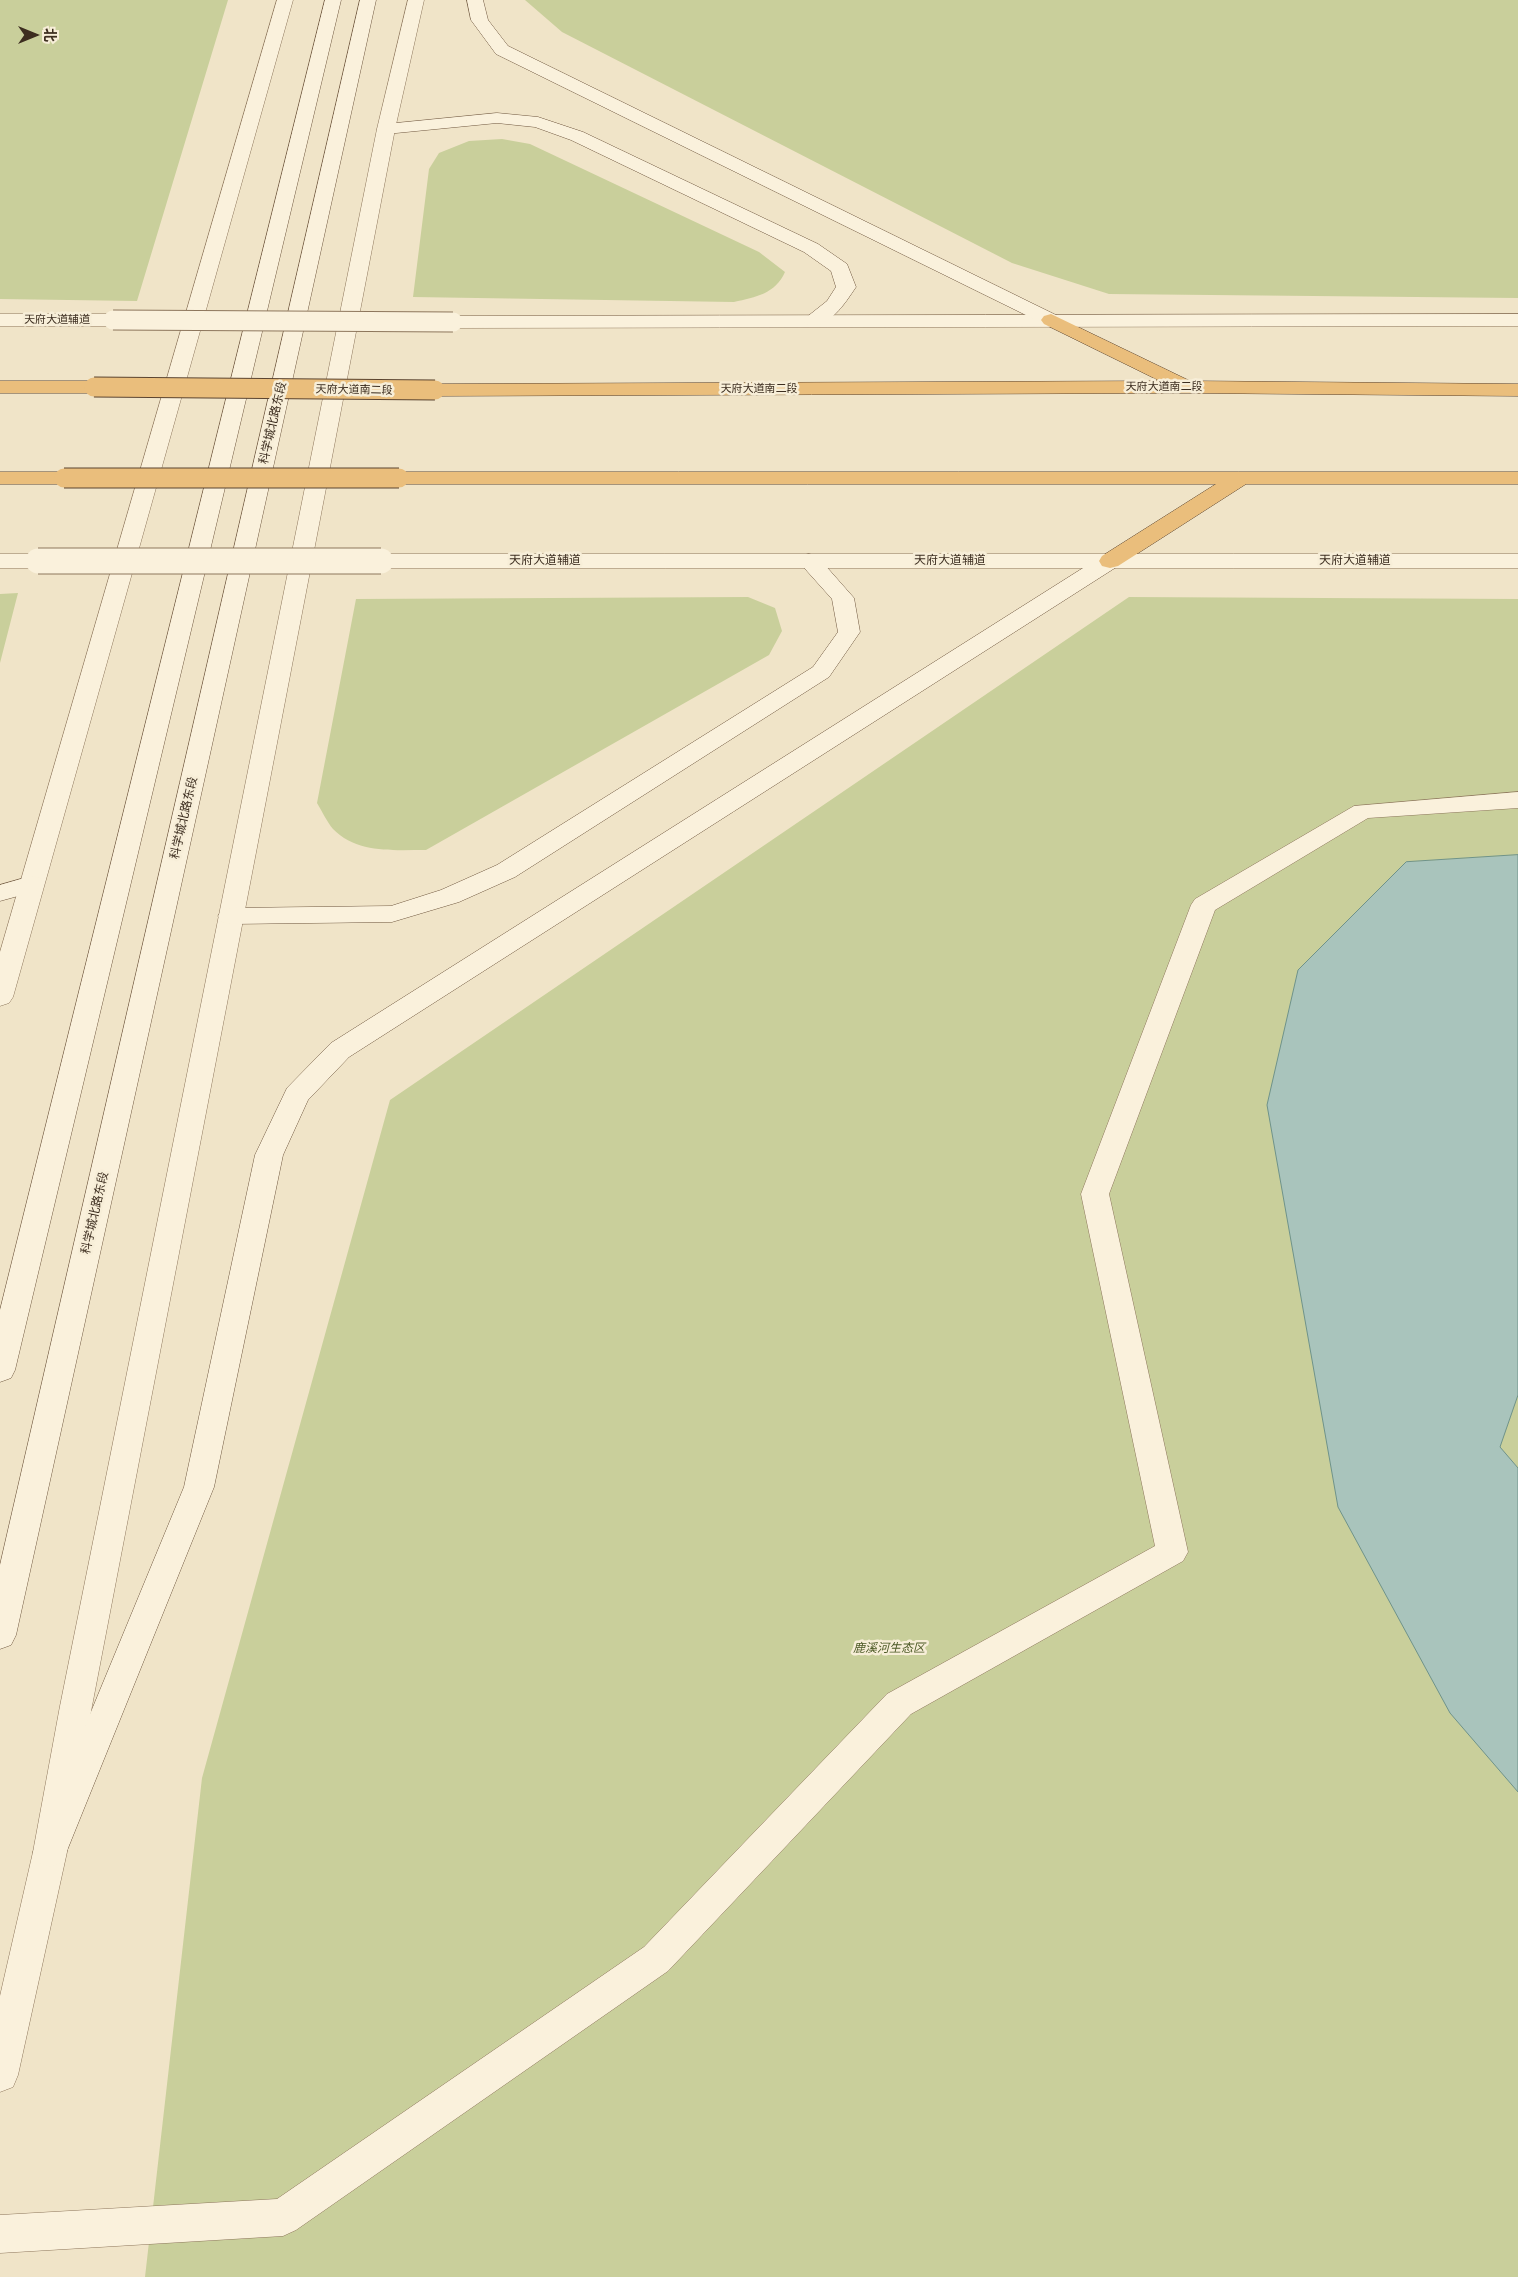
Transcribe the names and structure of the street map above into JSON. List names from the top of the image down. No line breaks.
{"streets":{"highway":["天府大道南二段"],"street":["天府大道辅道","科学城北路东段"]},"parks":["鹿溪河生态区"],"north":"right"}
